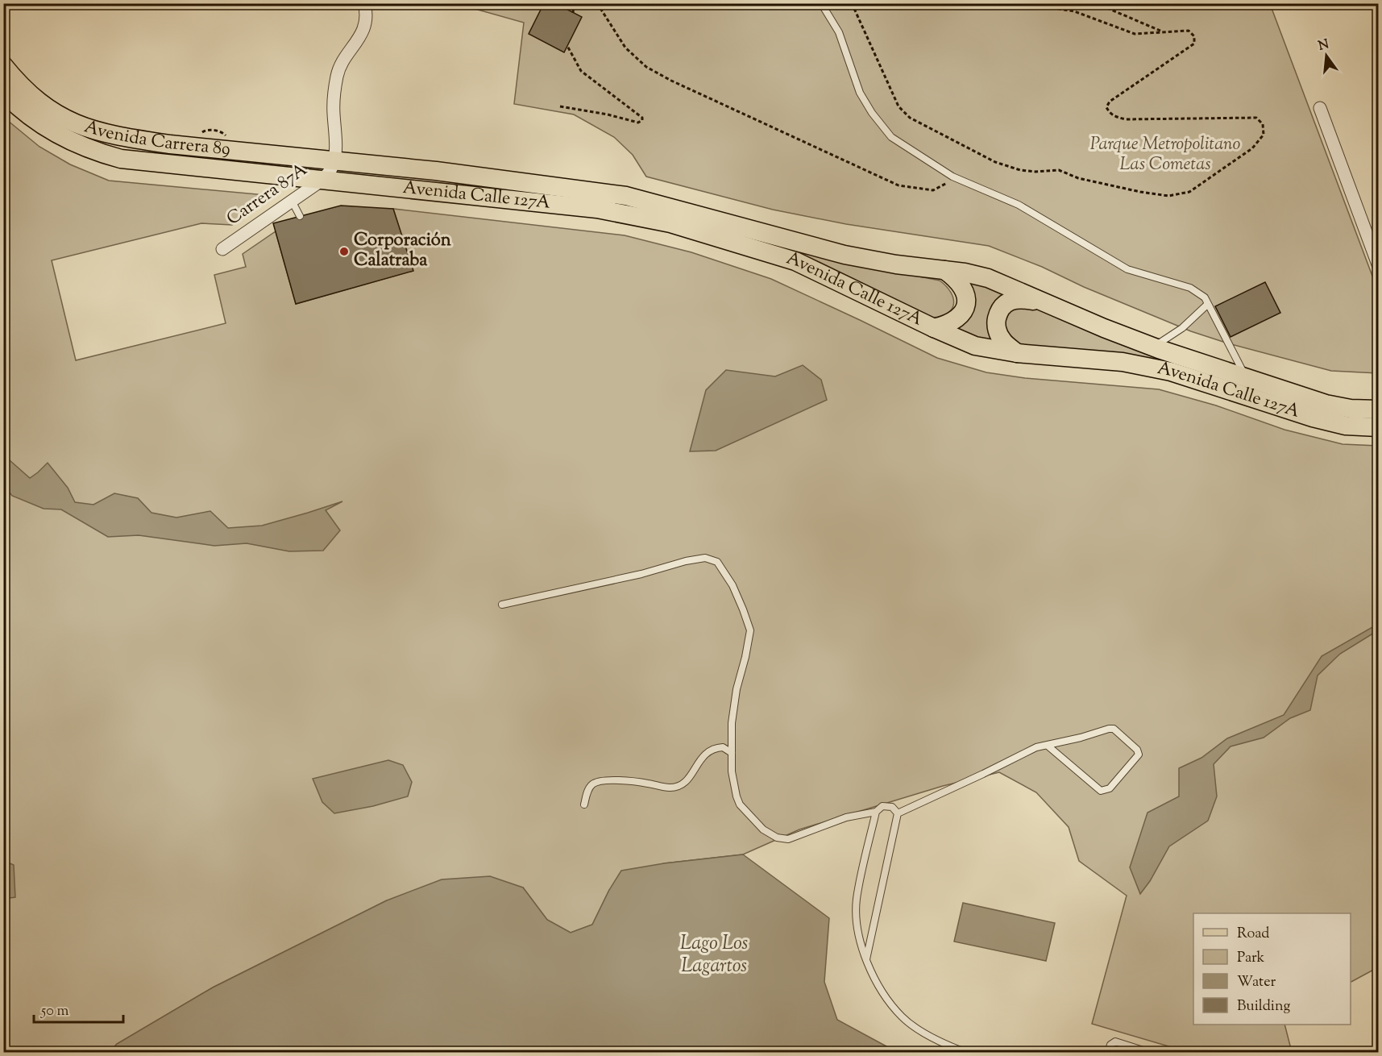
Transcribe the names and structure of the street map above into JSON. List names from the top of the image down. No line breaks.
{"streets":{"main road":["Avenida Carrera 89","Avenida Calle 127A"],"street":["Carrera 87A"]},"crossings":[["Avenida Carrera 89","Carrera 87A"],["Avenida Carrera 89","Avenida Calle 127A"],["Carrera 87A","Avenida Calle 127A"]],"water":["Lago Los Lagartos"],"parks":["Parque Metropolitano Las Cometas"],"places":["Corporación Calatraba"],"legend":["Road","Park","Water","Building"],"scale_bar":"50 m","north":"top"}
